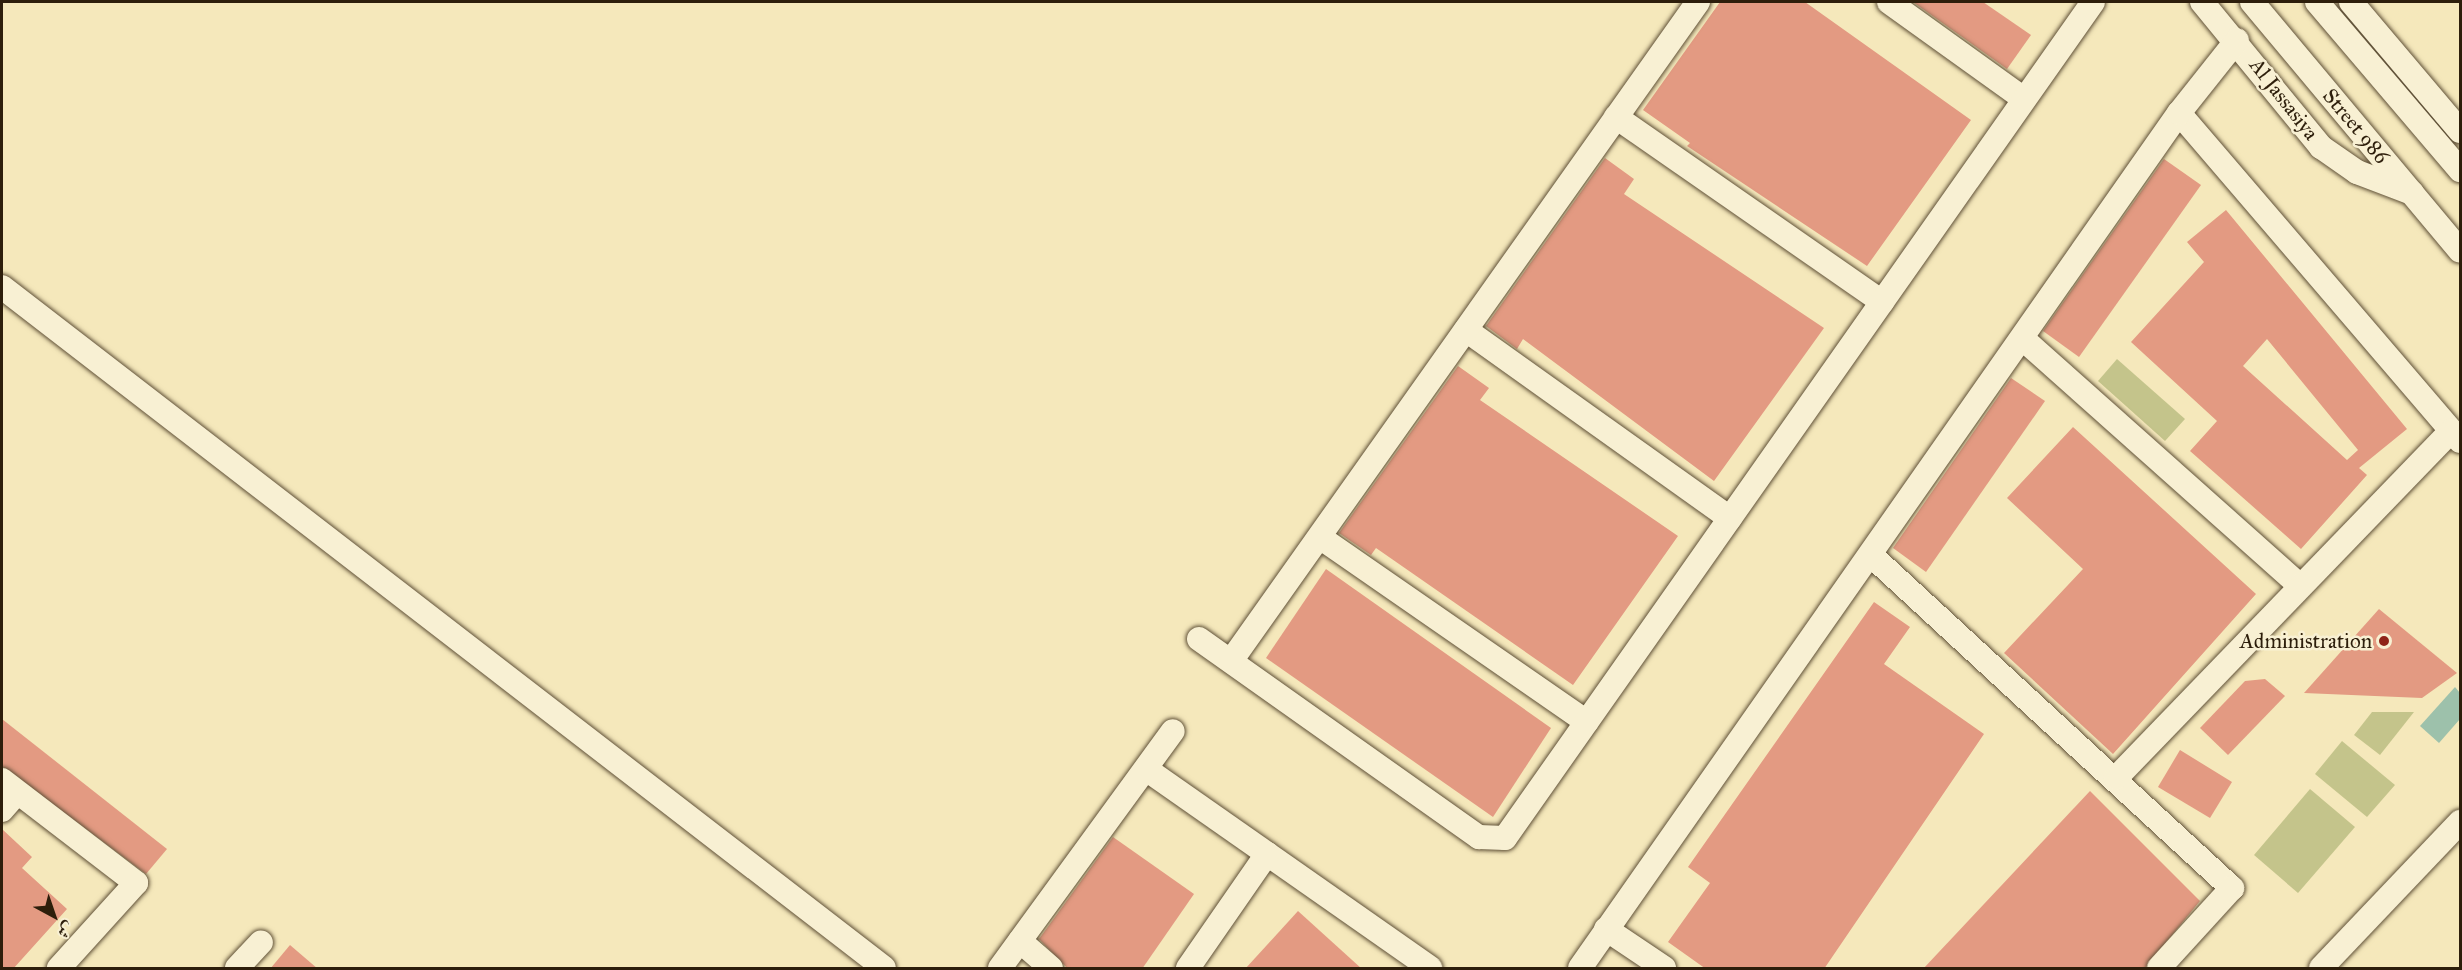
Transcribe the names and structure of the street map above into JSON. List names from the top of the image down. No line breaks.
{"streets":{"street":["Al Jassasiya","Street 986"]},"crossings":[["Al Jassasiya","Street 986"]],"places":["Administration"],"north":"bottom right"}
